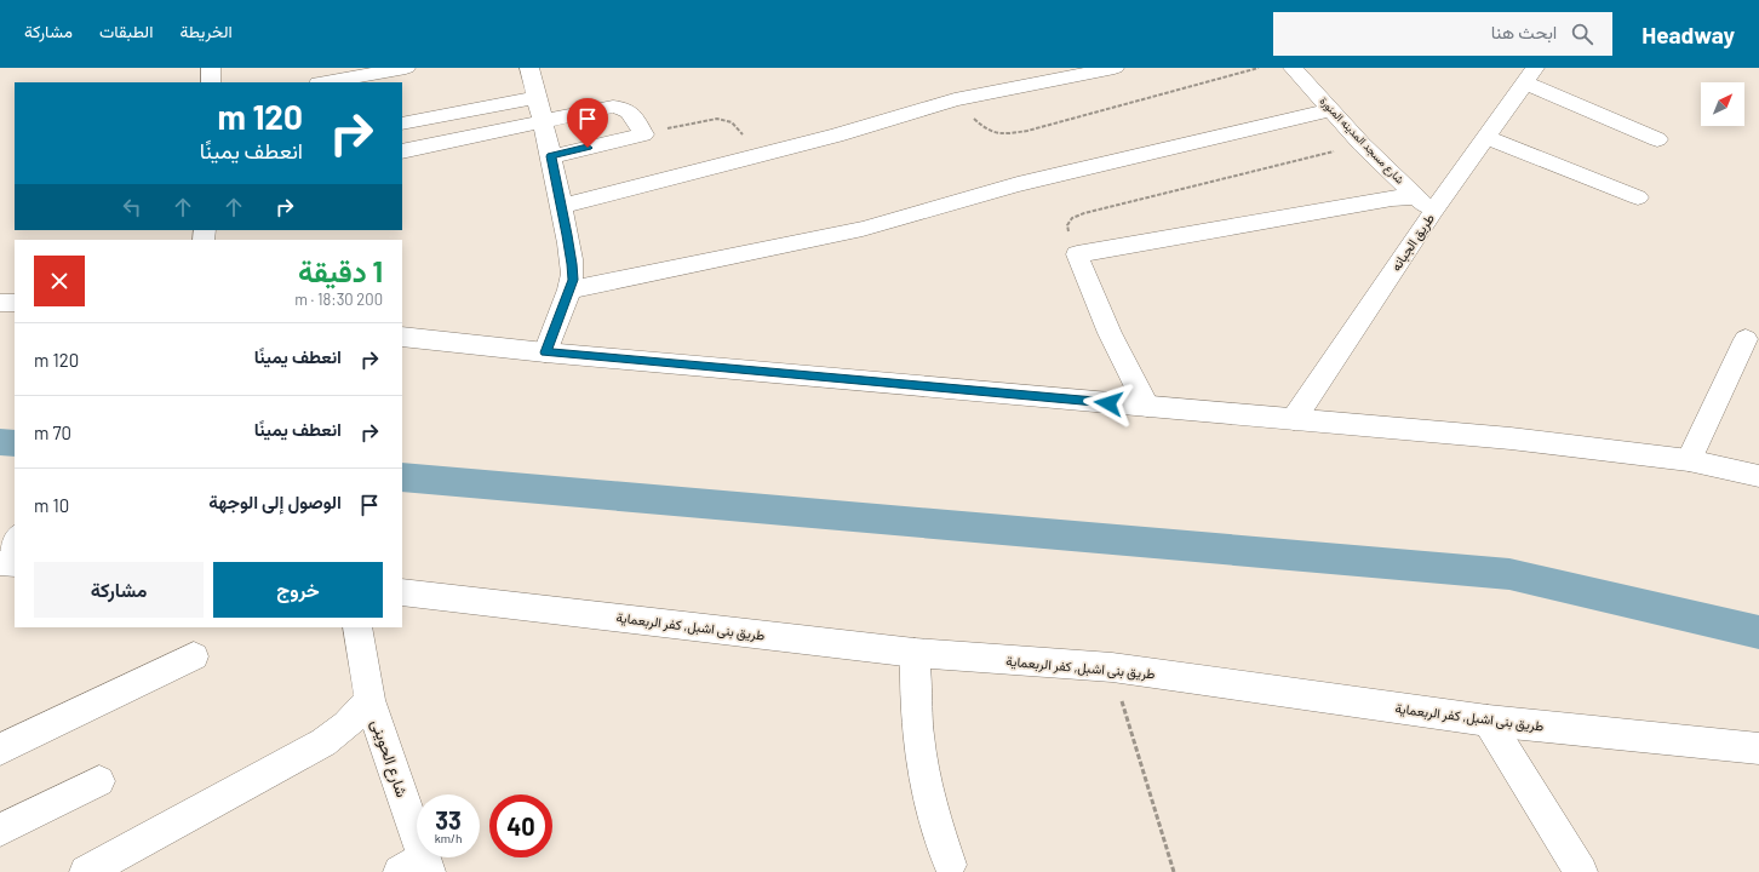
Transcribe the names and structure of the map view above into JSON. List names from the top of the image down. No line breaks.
{"streets":{"street":["شارع مسجد المدينه المنورة","طريق الجبانه","طريق بنى اشبل, كفر الربعماية","شارع الحوينى"]},"crossings":[["شارع مسجد المدينه المنورة","طريق الجبانه"]],"north":"top right","page":{"header":"Headway","search":"ابحث هنا","nav":["الخريطة","الطبقات","مشاركة"],"turn":["120 m","انعطف يمينًا"],"heading":["1 دقيقة","200 m · 18:30"],"list":[{"name":"انعطف يمينًا","value":"120 m"},{"name":"انعطف يمينًا","value":"70 m"},{"name":"الوصول إلى الوجهة","value":"10 m"}],"buttons":["خروج","مشاركة"],"speed":"33 km/h","limit":"40"}}
